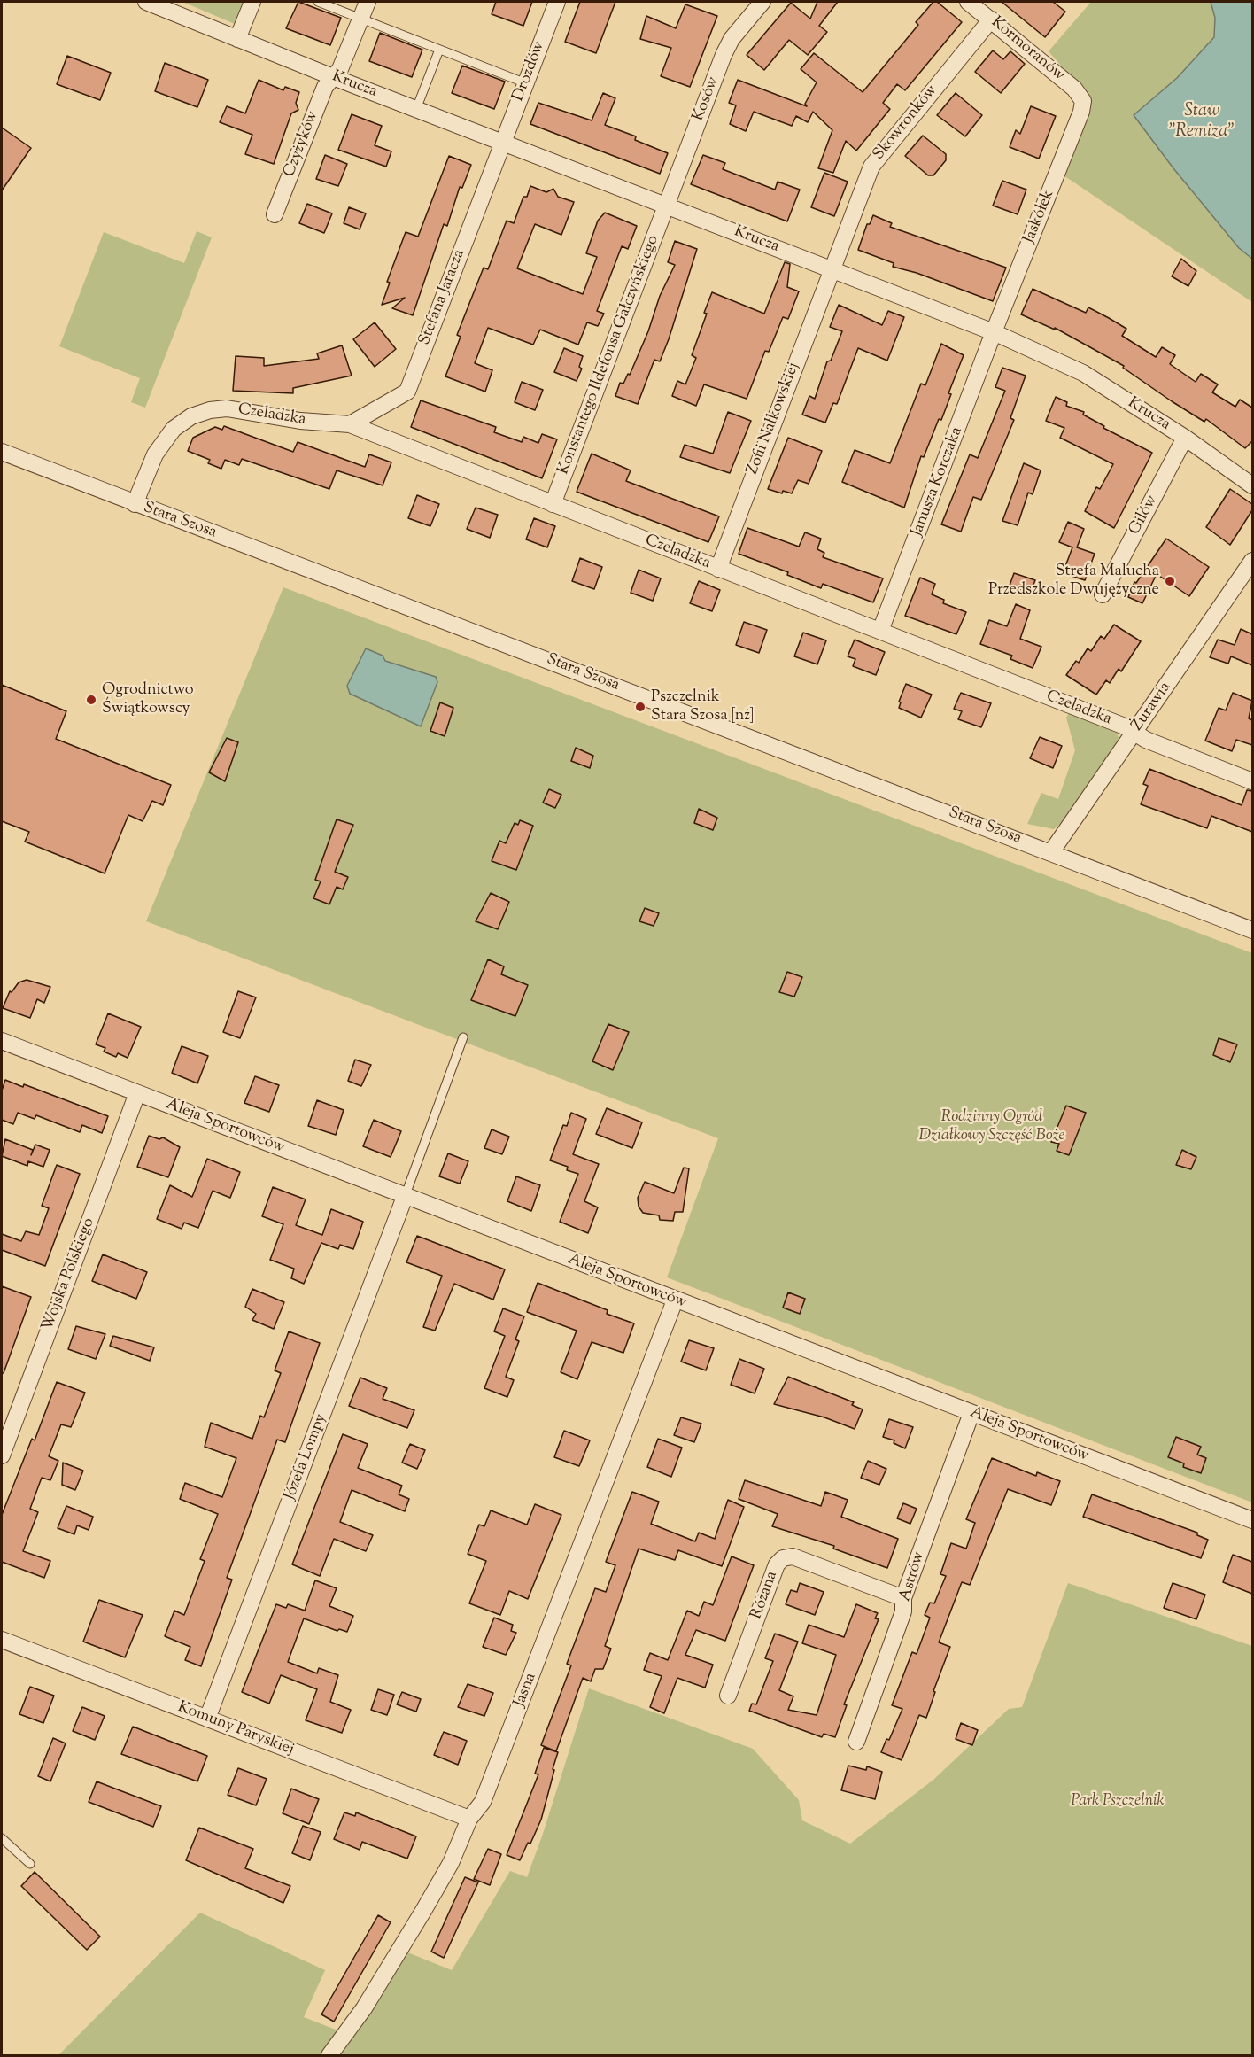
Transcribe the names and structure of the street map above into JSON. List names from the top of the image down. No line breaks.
{"streets":{"street":["Kormoranów","Drozdów","Krucza","Kosów","Skowronków","Czyżyków","Jaskółek","Stefana Jaracza","Konstantego Ildefonsa Gałczyńskiego","Czeladzka","Zofii Nałkowskiej","Janusza Korczaka","Gilów","Stara Szosa","Żurawia","Aleja Sportowców","Wojska Polskiego","Józefa Lompy","Astrów","Różana","Jasna","Komuny Paryskiej"]},"crossings":[["Kormoranów","Skowronków"],["Kormoranów","Jaskółek"],["Drozdów","Krucza"],["Drozdów","Stefana Jaracza"],["Krucza","Kosów"],["Krucza","Skowronków"],["Krucza","Czyżyków"],["Krucza","Jaskółek"],["Krucza","Stefana Jaracza"],["Krucza","Konstantego Ildefonsa Gałczyńskiego"],["Krucza","Zofii Nałkowskiej"],["Krucza","Janusza Korczaka"],["Krucza","Gilów"],["Kosów","Konstantego Ildefonsa Gałczyńskiego"],["Skowronków","Zofii Nałkowskiej"],["Jaskółek","Janusza Korczaka"],["Stefana Jaracza","Czeladzka"],["Konstantego Ildefonsa Gałczyńskiego","Czeladzka"],["Czeladzka","Zofii Nałkowskiej"],["Czeladzka","Janusza Korczaka"],["Czeladzka","Stara Szosa"],["Czeladzka","Żurawia"],["Stara Szosa","Żurawia"],["Aleja Sportowców","Wojska Polskiego"],["Aleja Sportowców","Józefa Lompy"],["Aleja Sportowców","Astrów"],["Aleja Sportowców","Jasna"],["Józefa Lompy","Komuny Paryskiej"],["Astrów","Różana"],["Jasna","Komuny Paryskiej"]],"water":["Staw \"Remiza\""],"parks":["Rodzinny Ogród Działkowy Szczęść Boże","Park Pszczelnik"],"places":["Strefa Malucha Przedszkole Dwujęzyczne","Ogrodnictwo Świątkowscy","Pszczelnik Stara Szosa [nż]"]}
